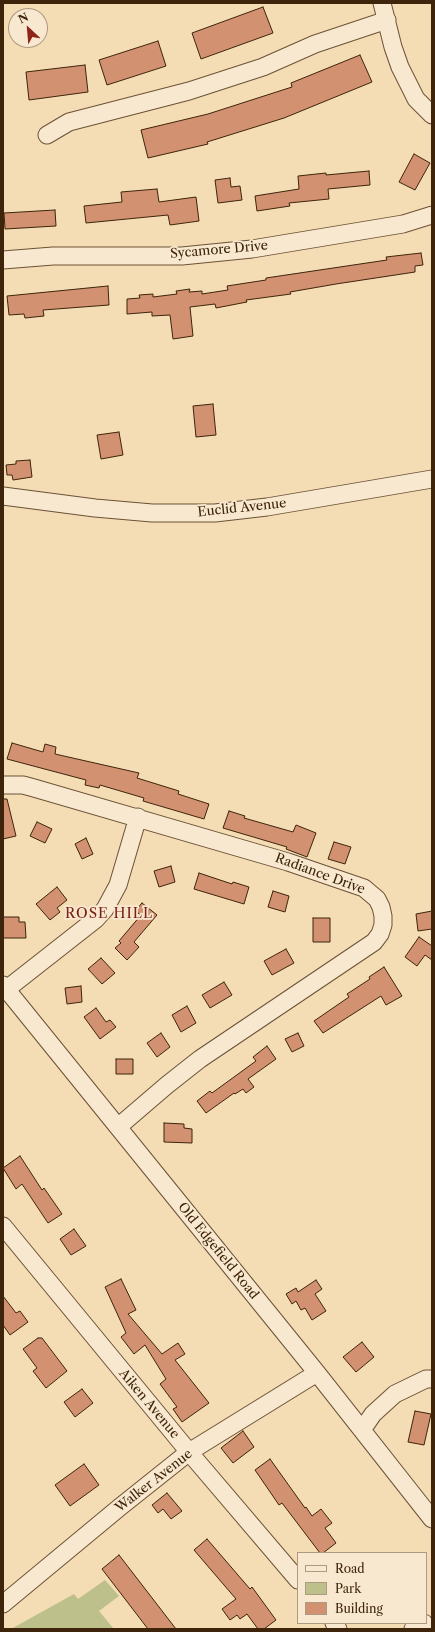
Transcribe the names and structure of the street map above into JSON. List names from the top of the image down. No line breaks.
{"streets":{"street":["Sycamore Drive","Euclid Avenue","Radiance Drive","Old Edgefield Road","Aiken Avenue","Walker Avenue"]},"crossings":[["Radiance Drive","Old Edgefield Road"],["Old Edgefield Road","Walker Avenue"],["Aiken Avenue","Walker Avenue"]],"districts":["ROSE HILL"],"legend":["Road","Park","Building"],"north":"top left"}
